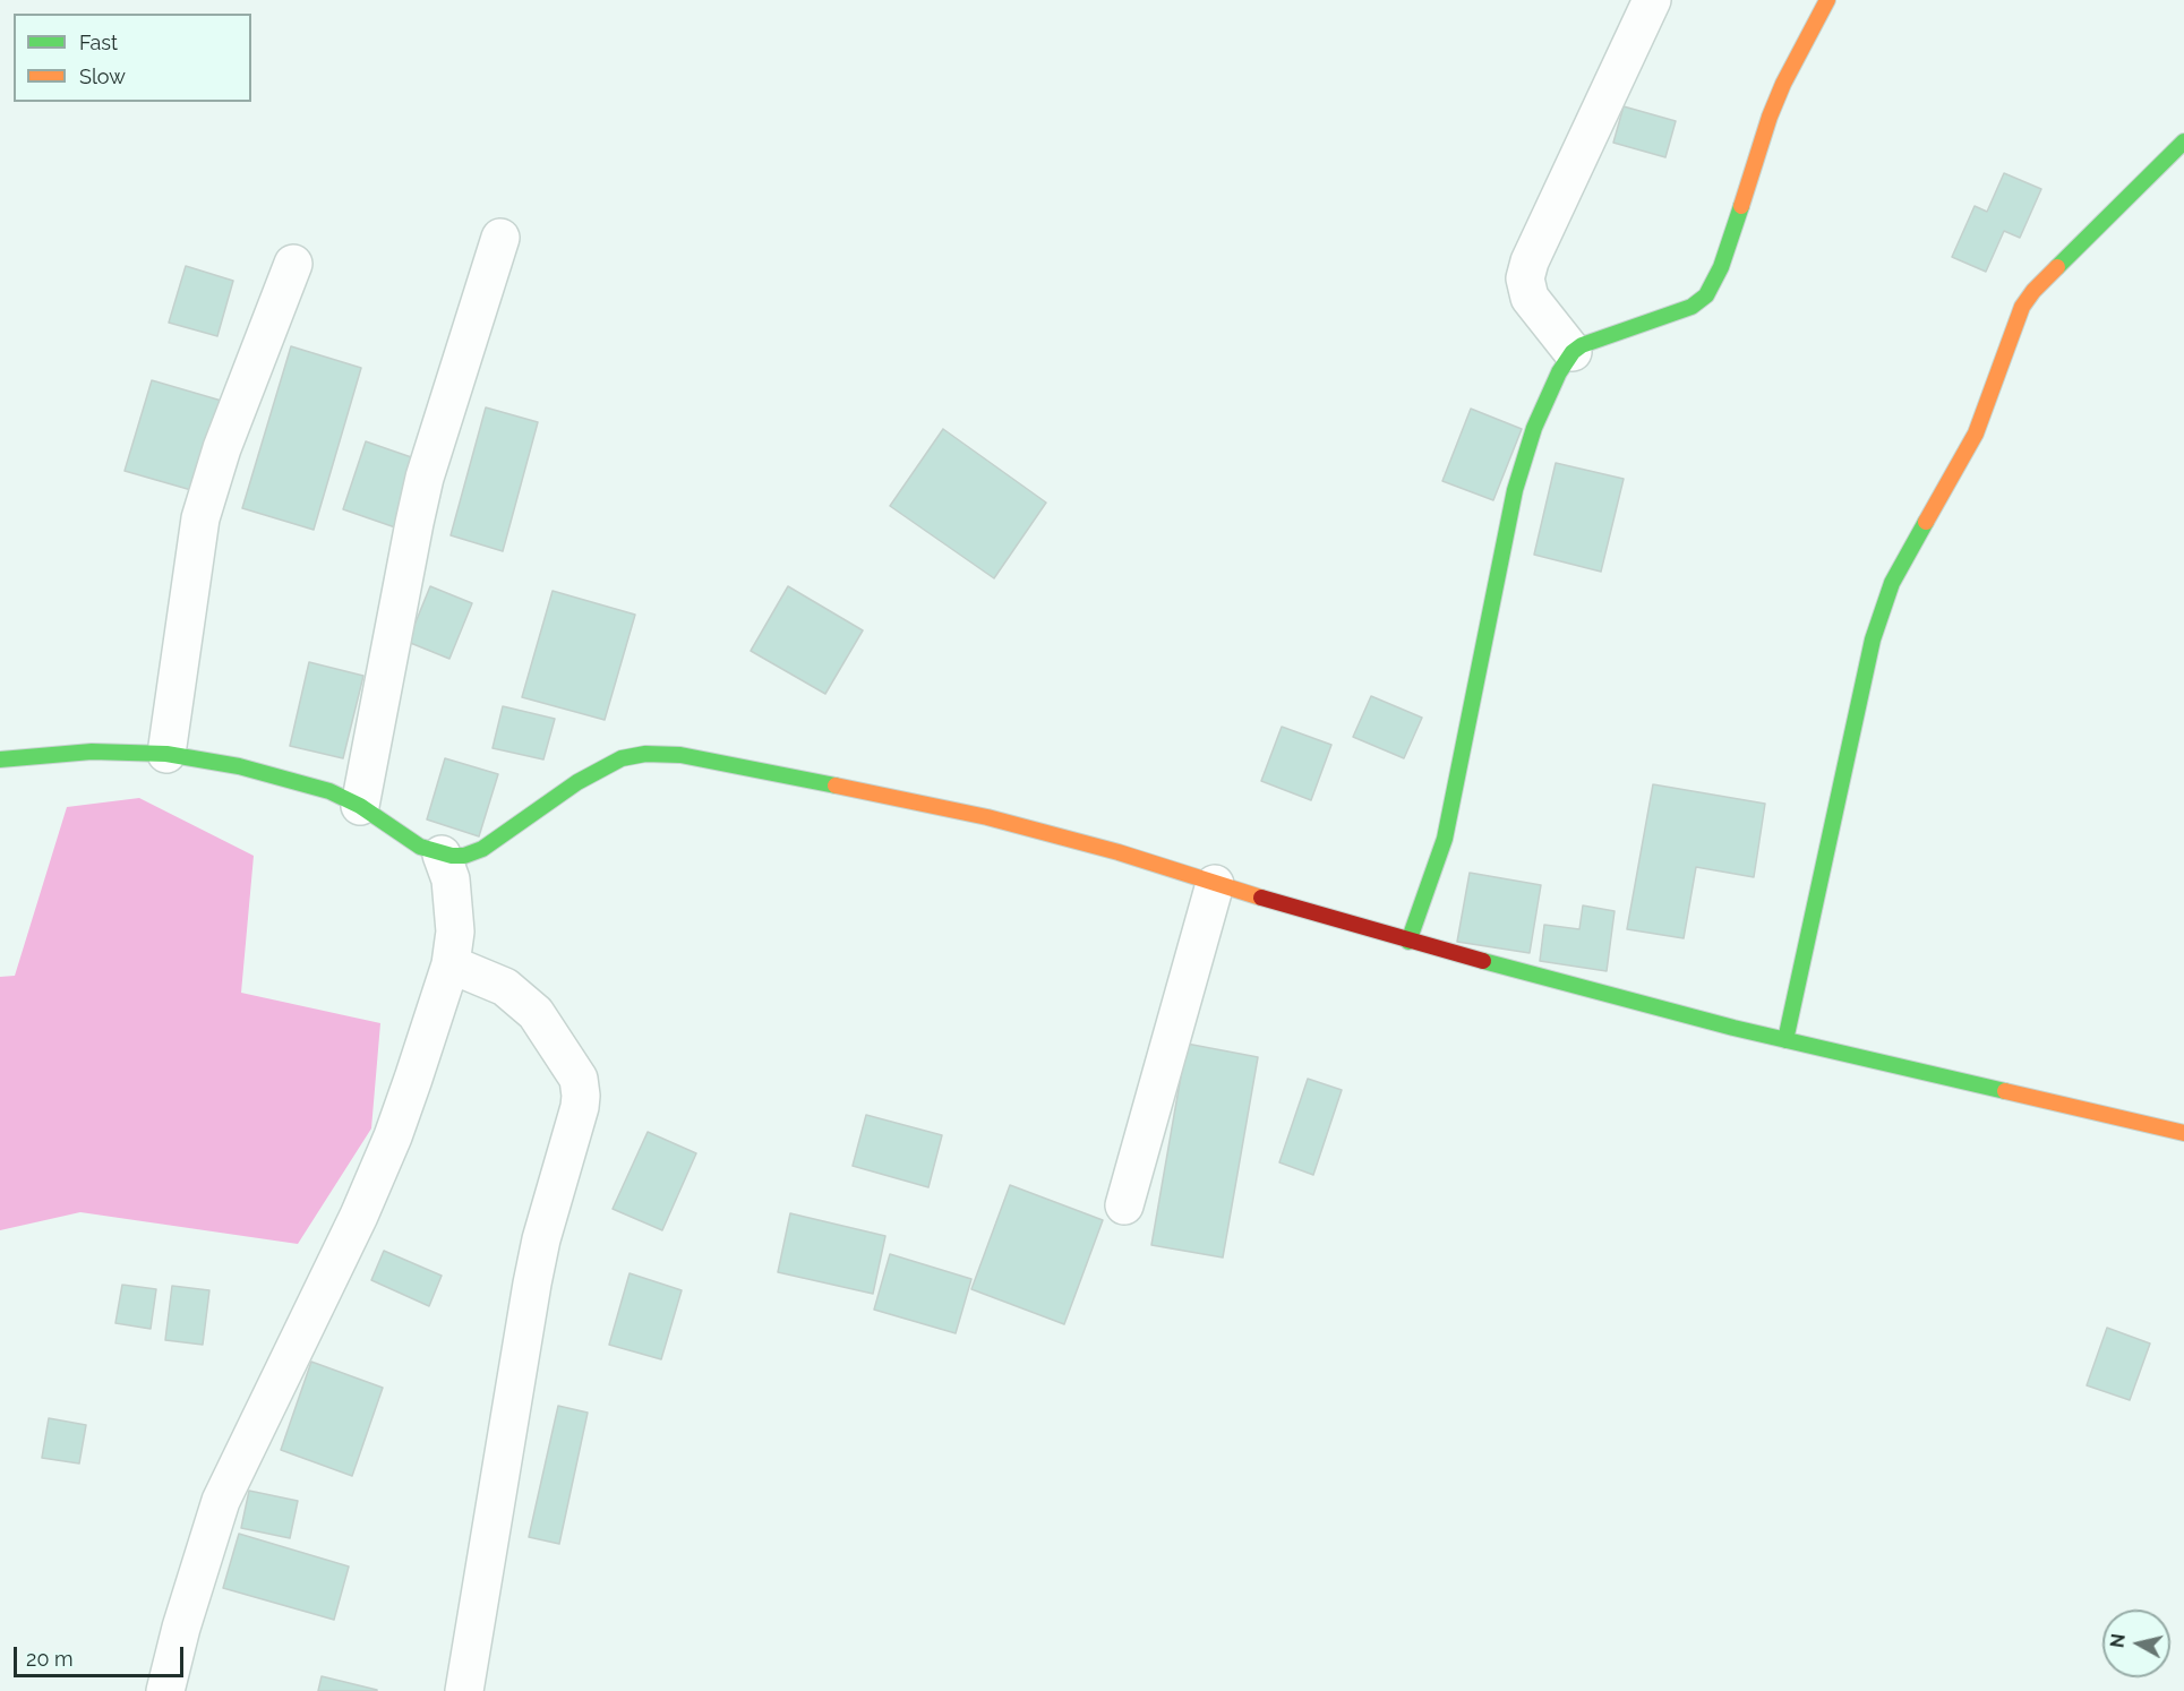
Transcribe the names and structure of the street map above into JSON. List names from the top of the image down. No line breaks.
{"legend":["Fast","Slow"],"scale_bar":"20 m","north":"left"}
